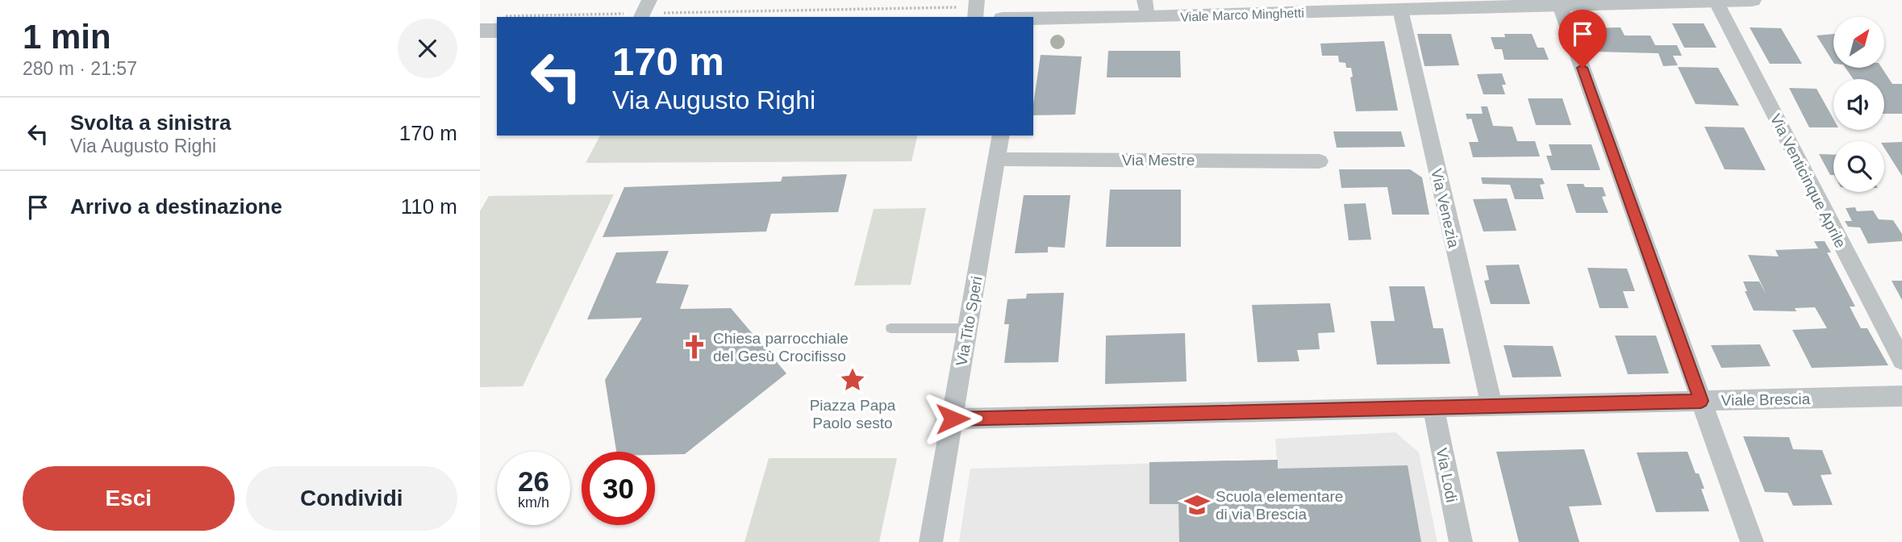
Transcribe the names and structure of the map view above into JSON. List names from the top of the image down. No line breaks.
{"streets":{"street":["Viale Marco Minghetti","Via Mestre","Via Venticinque Aprile","Via Venezia","Via Tito Speri","Viale Brescia","Via Lodi"]},"crossings":[["Viale Marco Minghetti","Via Venticinque Aprile"],["Viale Marco Minghetti","Via Venezia"],["Via Mestre","Via Tito Speri"],["Via Venezia","Viale Brescia"],["Via Tito Speri","Viale Brescia"],["Viale Brescia","Via Lodi"]],"places":{"church":["Chiesa parrocchiale del Gesù Crocifisso"],"place":["Piazza Papa Paolo sesto"],"school or university":["Scuola elementare di via Brescia"]},"north":"top right","page":{"heading":["1 min","280 m · 21:57"],"turn":["170 m","Via Augusto Righi"],"list":[{"name":"Svolta a sinistra","note":"Via Augusto Righi","value":"170 m"},{"name":"Arrivo a destinazione","value":"110 m"}],"speed":"26 km/h","limit":"30","buttons":["Esci","Condividi"]}}
